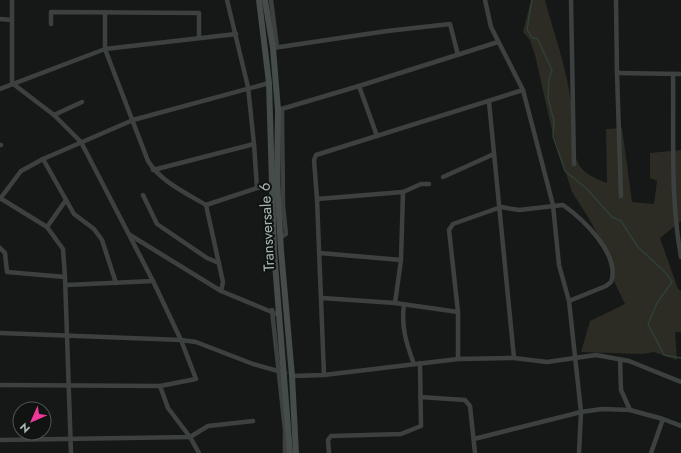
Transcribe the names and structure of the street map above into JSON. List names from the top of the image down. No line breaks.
{"streets":{"main road":["Transversale 6"]},"north":"bottom left"}
